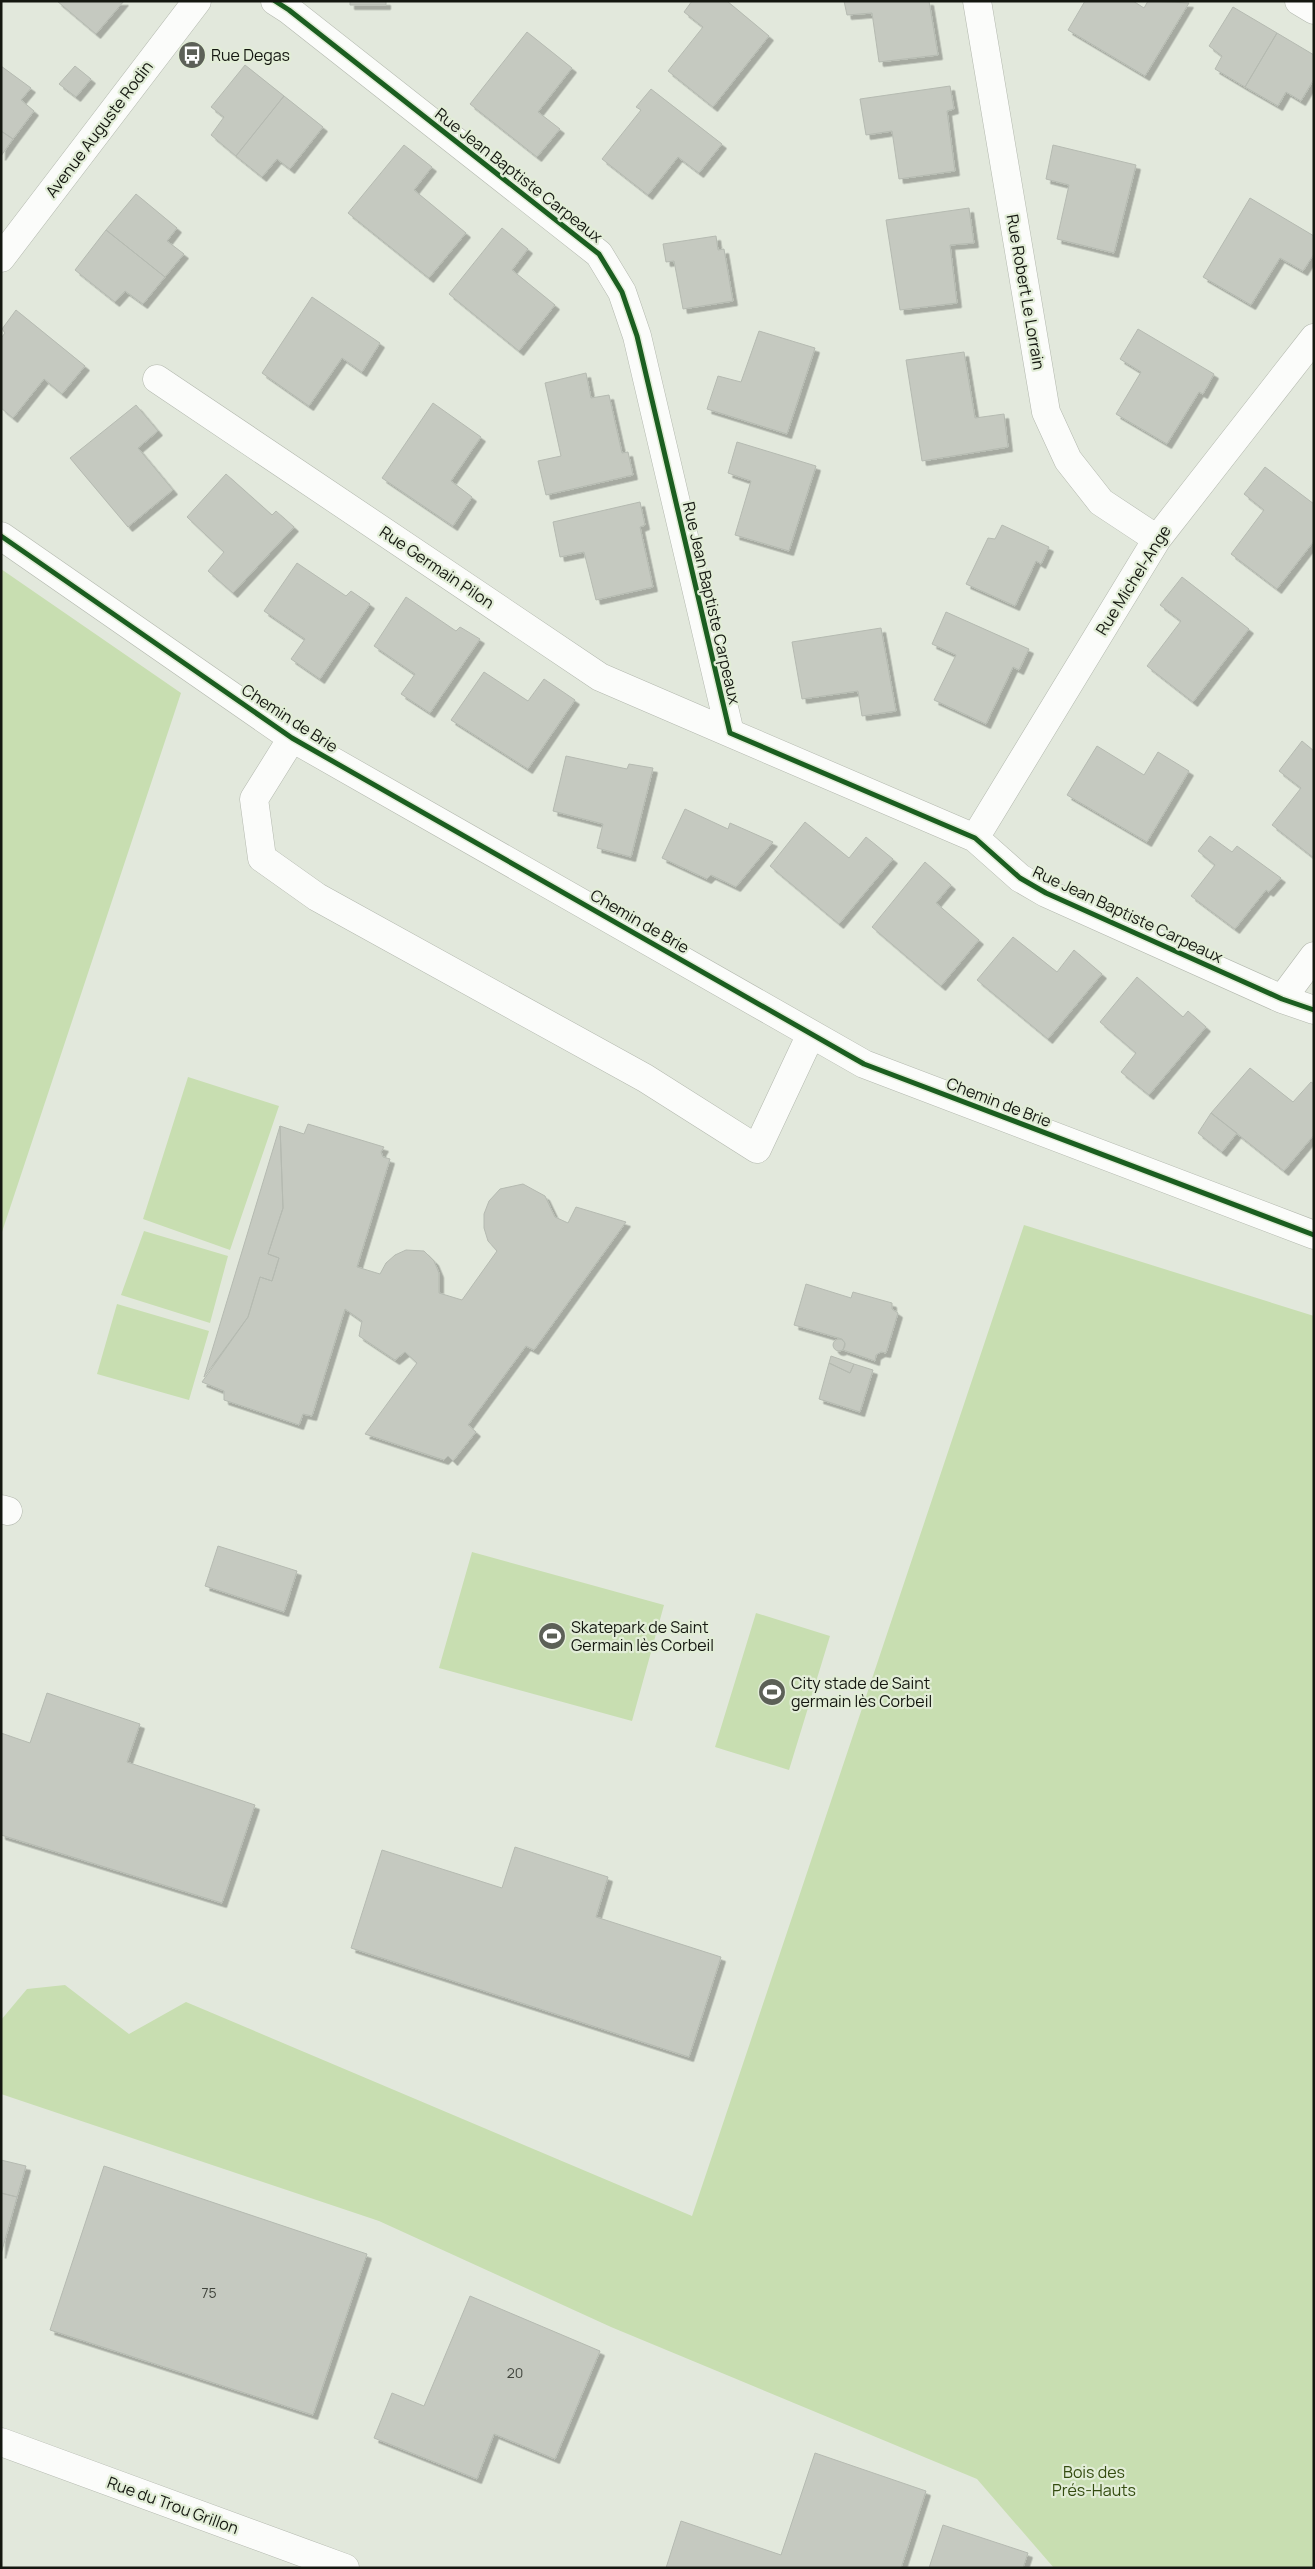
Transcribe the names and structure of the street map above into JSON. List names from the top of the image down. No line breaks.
{"streets":{"street":["Avenue Auguste Rodin","Rue Jean Baptiste Carpeaux","Rue Robert Le Lorrain","Rue Germain Pilon","Rue Michel-Ange","Chemin de Brie","Rue du Trou Grillon"]},"crossings":[["Rue Jean Baptiste Carpeaux","Rue Germain Pilon"],["Rue Jean Baptiste Carpeaux","Rue Michel-Ange"],["Rue Robert Le Lorrain","Rue Michel-Ange"]],"parks":["Bois des Prés-Hauts"],"places":{"bus stop":["Rue Degas"],"sports":["Skatepark de Saint Germain lès Corbeil","City stade de Saint germain lès Corbeil"]},"house_numbers":["75","20"]}
